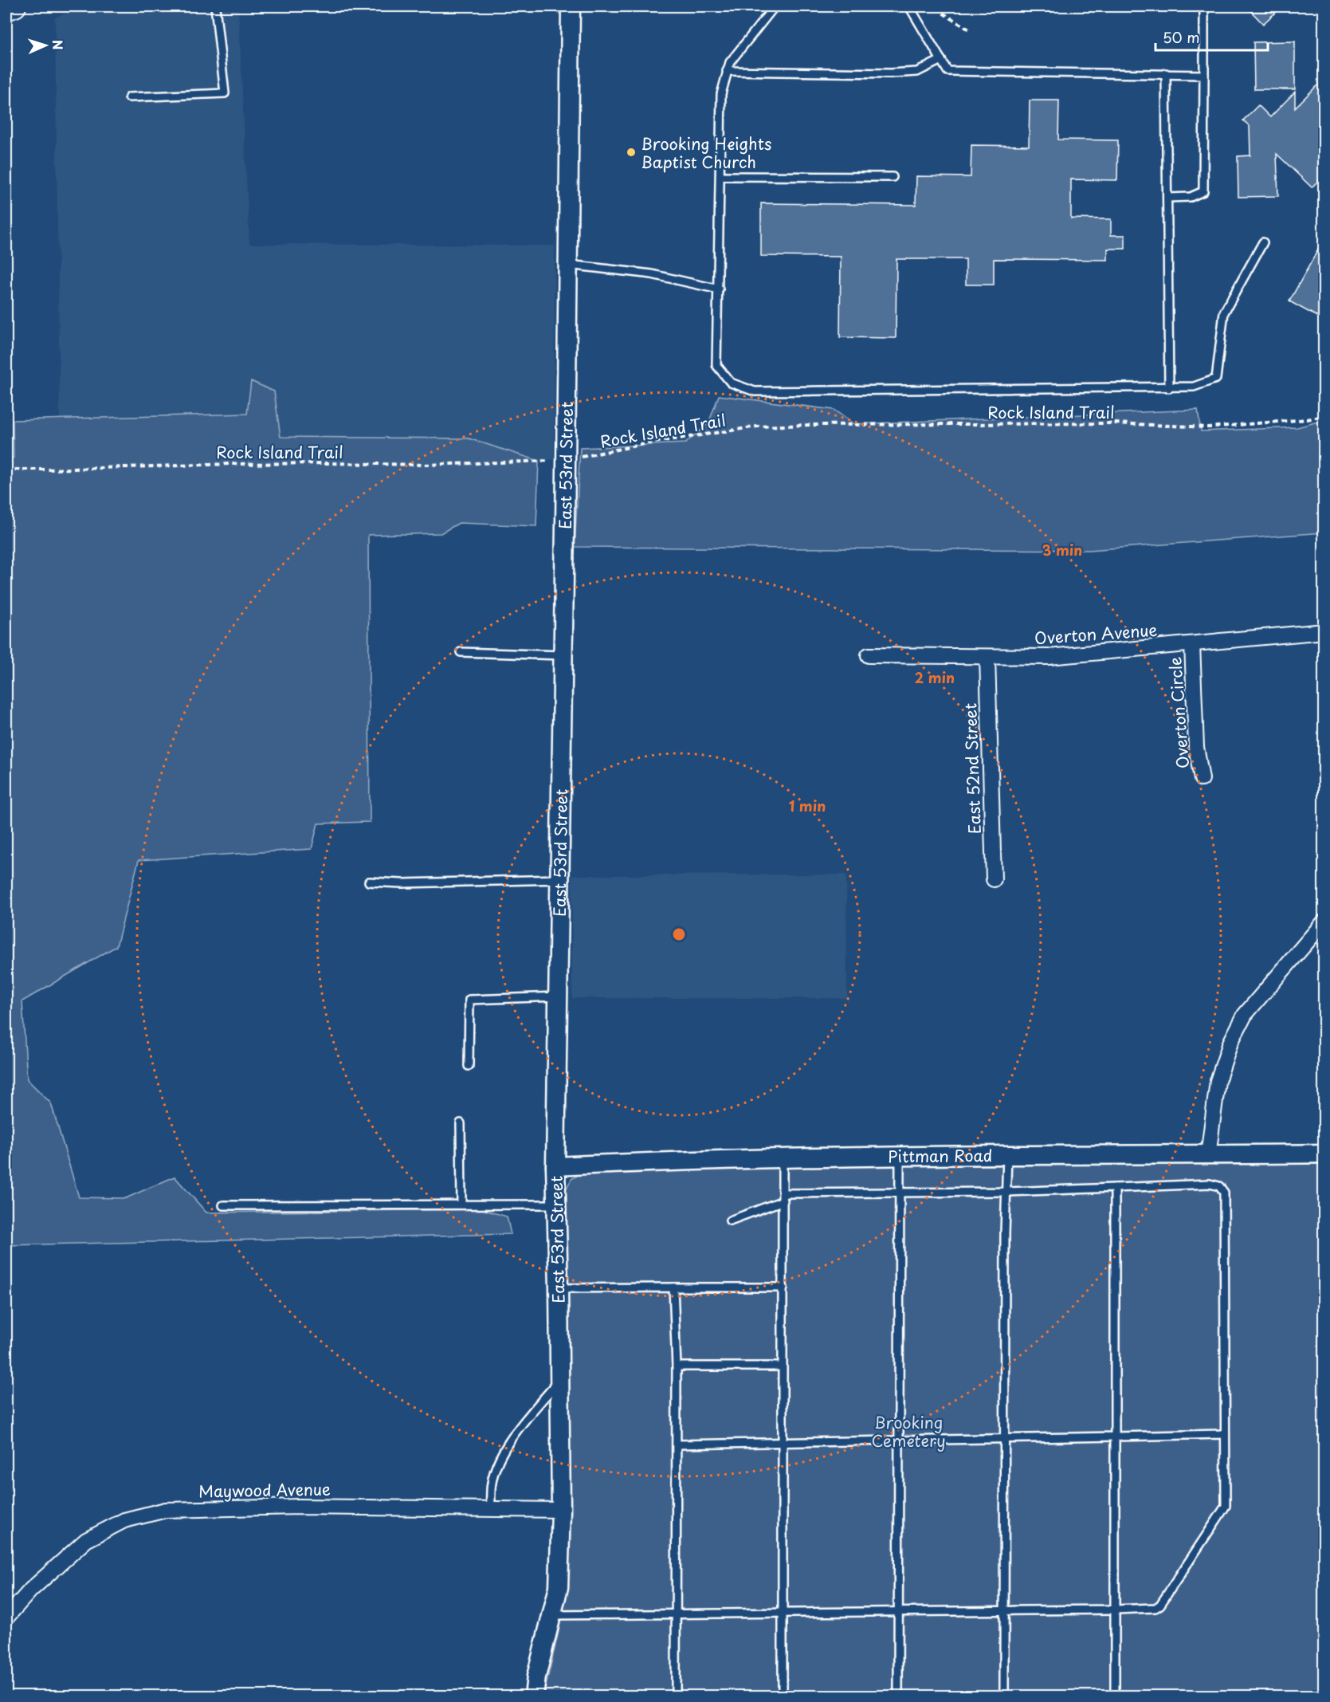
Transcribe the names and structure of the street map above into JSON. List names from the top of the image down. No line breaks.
{"streets":{"street":["East 53rd Street","Overton Avenue","Overton Circle","East 52nd Street","Pittman Road","Maywood Avenue"],"path":["Rock Island Trail"]},"crossings":[["Rock Island Trail","East 53rd Street"],["East 53rd Street","Pittman Road"],["East 53rd Street","Maywood Avenue"],["Overton Avenue","Overton Circle"],["Overton Avenue","East 52nd Street"]],"parks":["Brooking Cemetery"],"places":["Brooking Heights Baptist Church"],"scale_bar":"50 m","north":"right","rings":["3 min","2 min","1 min"]}
